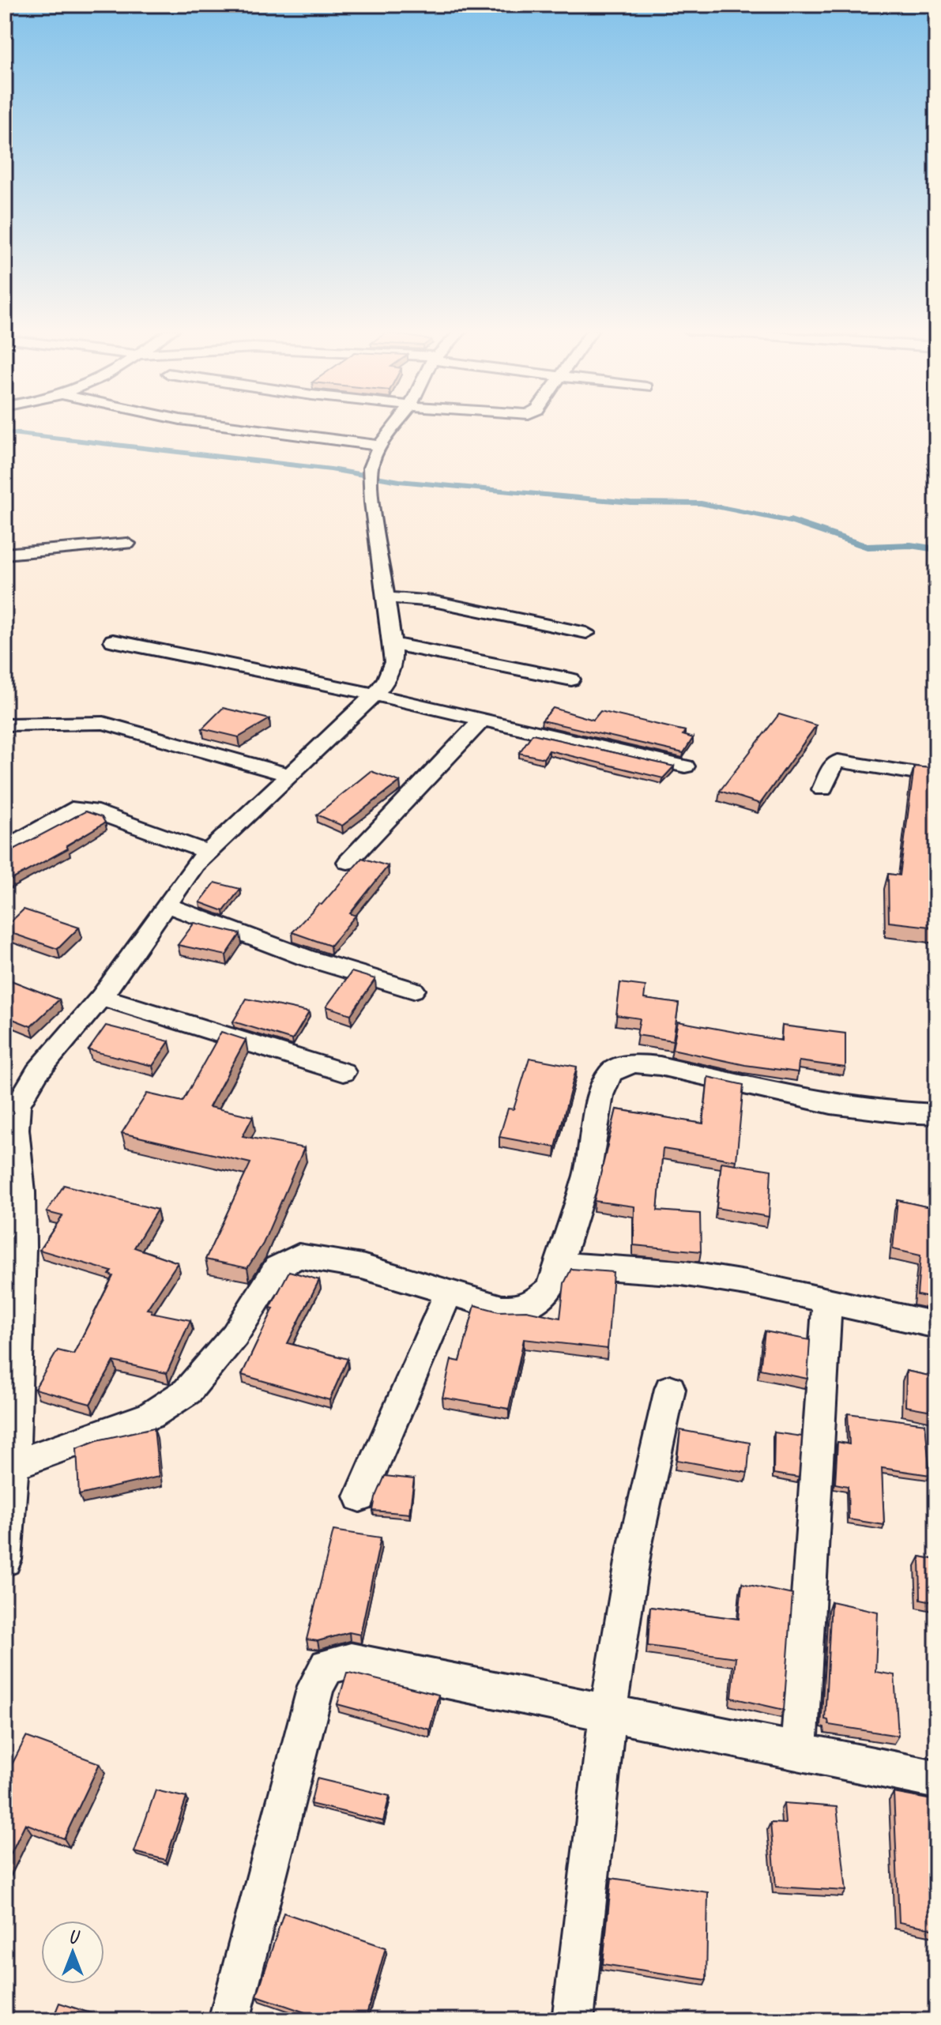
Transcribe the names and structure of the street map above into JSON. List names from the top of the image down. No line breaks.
{"north":"top"}
